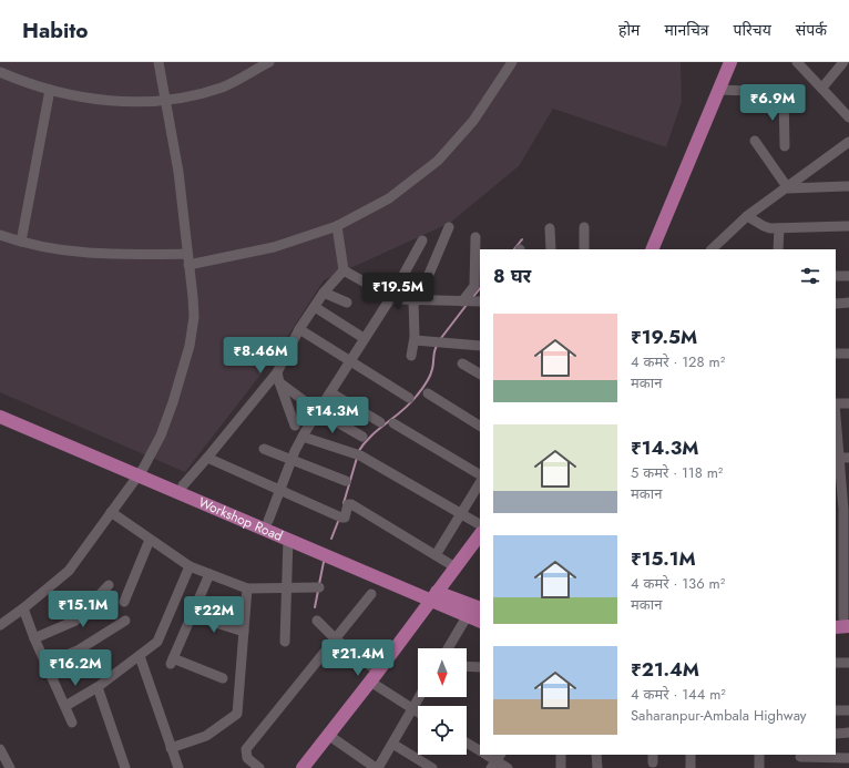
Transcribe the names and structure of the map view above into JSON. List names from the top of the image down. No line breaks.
{"streets":{"main road":["Workshop Road"]},"north":"bottom","page":{"header":"Habito","nav":["होम","मानचित्र","परिचय","संपर्क"],"price":["₹6.9M","₹19.5M","₹8.46M","₹14.3M","₹15.1M","₹22M","₹21.4M","₹16.2M"],"heading":"8 घर","list":[{"name":"₹19.5M","note":"4 कमरे · 128 m² · मकान"},{"name":"₹14.3M","note":"5 कमरे · 118 m² · मकान"},{"name":"₹15.1M","note":"4 कमरे · 136 m² · मकान"},{"name":"₹21.4M","note":"4 कमरे · 144 m² · Saharanpur-Ambala Highway"}]}}
